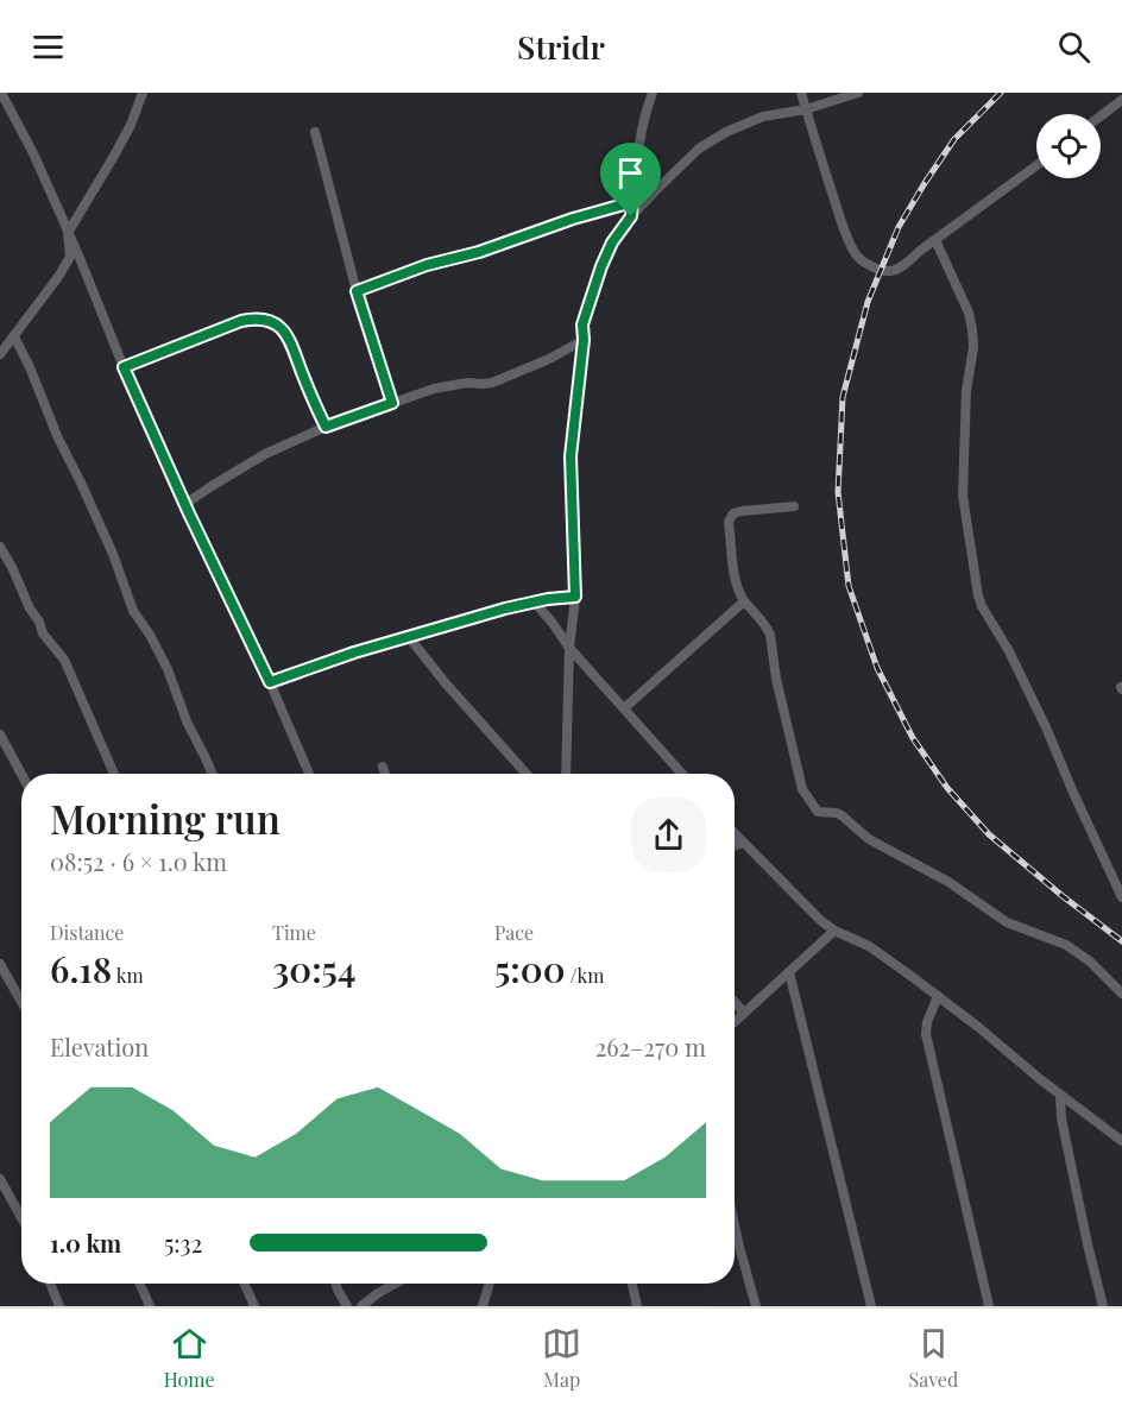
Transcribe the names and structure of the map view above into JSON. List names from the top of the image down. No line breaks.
{"page":{"header":"Stridr","heading":["Morning run","08:52 · 6 × 1.0 km"],"stats":[["Distance","6.18 km"],["Time","30:54"],["Pace","5:00 /km"]],"chart":["Elevation","262–270 m"],"list":[{"name":"1.0 km","note":"5:32"}],"tabs":["Home","Map","Saved"]}}
